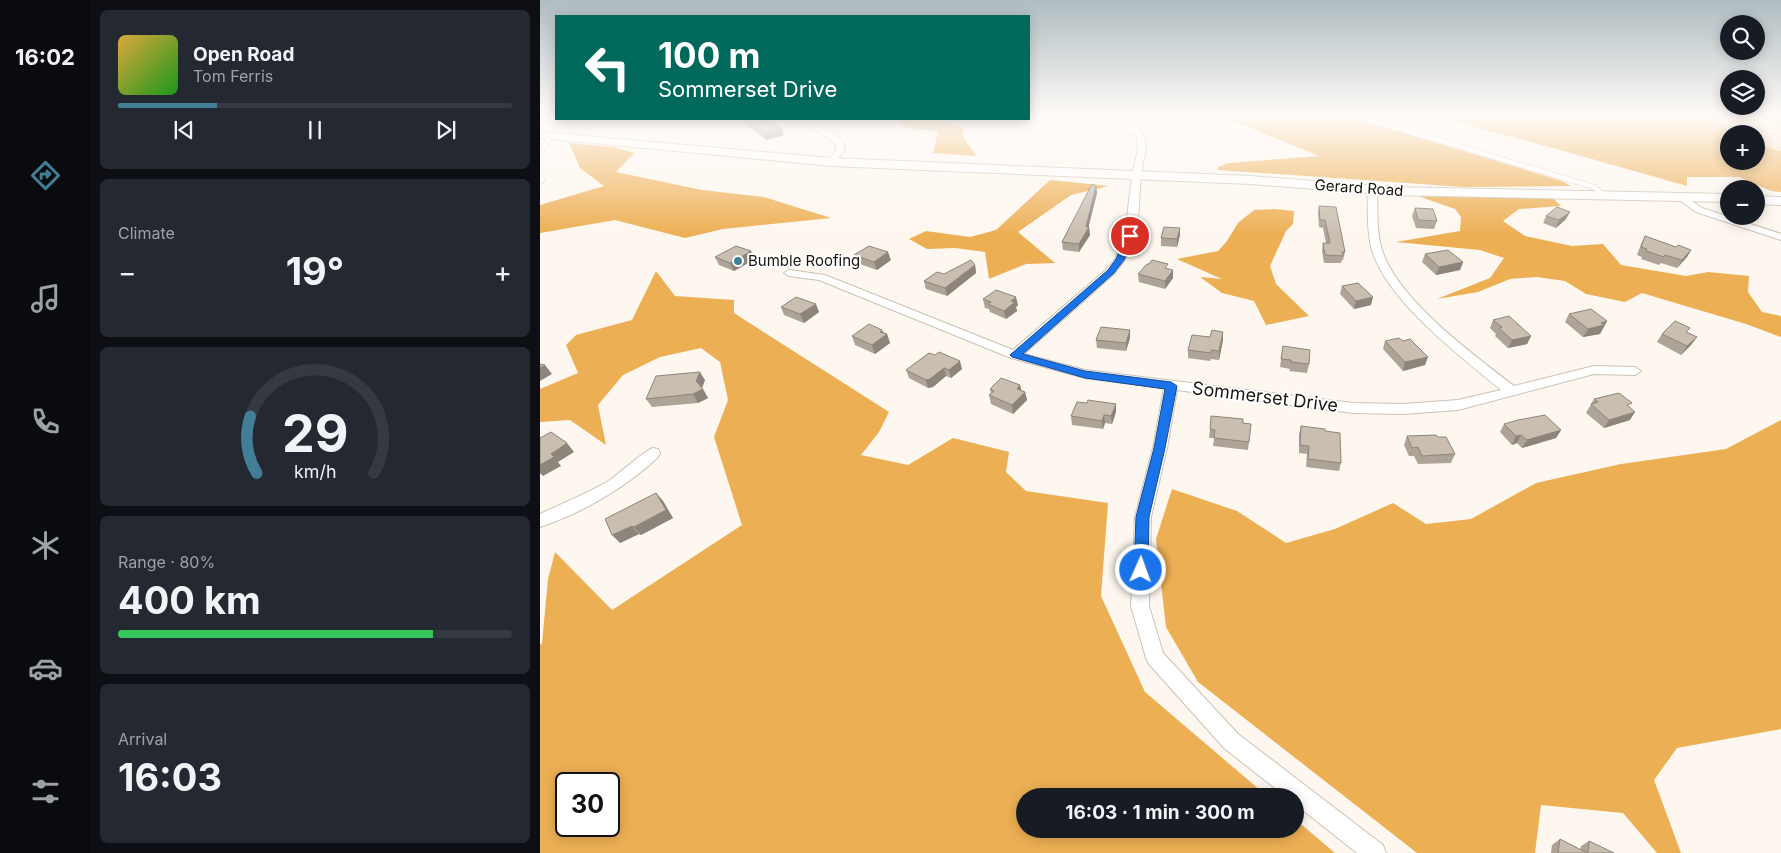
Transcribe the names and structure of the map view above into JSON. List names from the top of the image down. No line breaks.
{"streets":{"street":["Gerard Road","Sommerset Drive"]},"places":["Bumble Roofing"],"page":{"tabs":"16:02","map_buttons":["+","−"],"turn":["100 m","Sommerset Drive"],"song":["Open Road","Tom Ferris"],"tile":["Climate",["Range · 80%","400 km"],["Arrival","16:03"]],"heat":["−","19°","+"],"limit":"30","trip":"16:03 · 1 min · 300 m","gauge":["29","km/h"]}}
